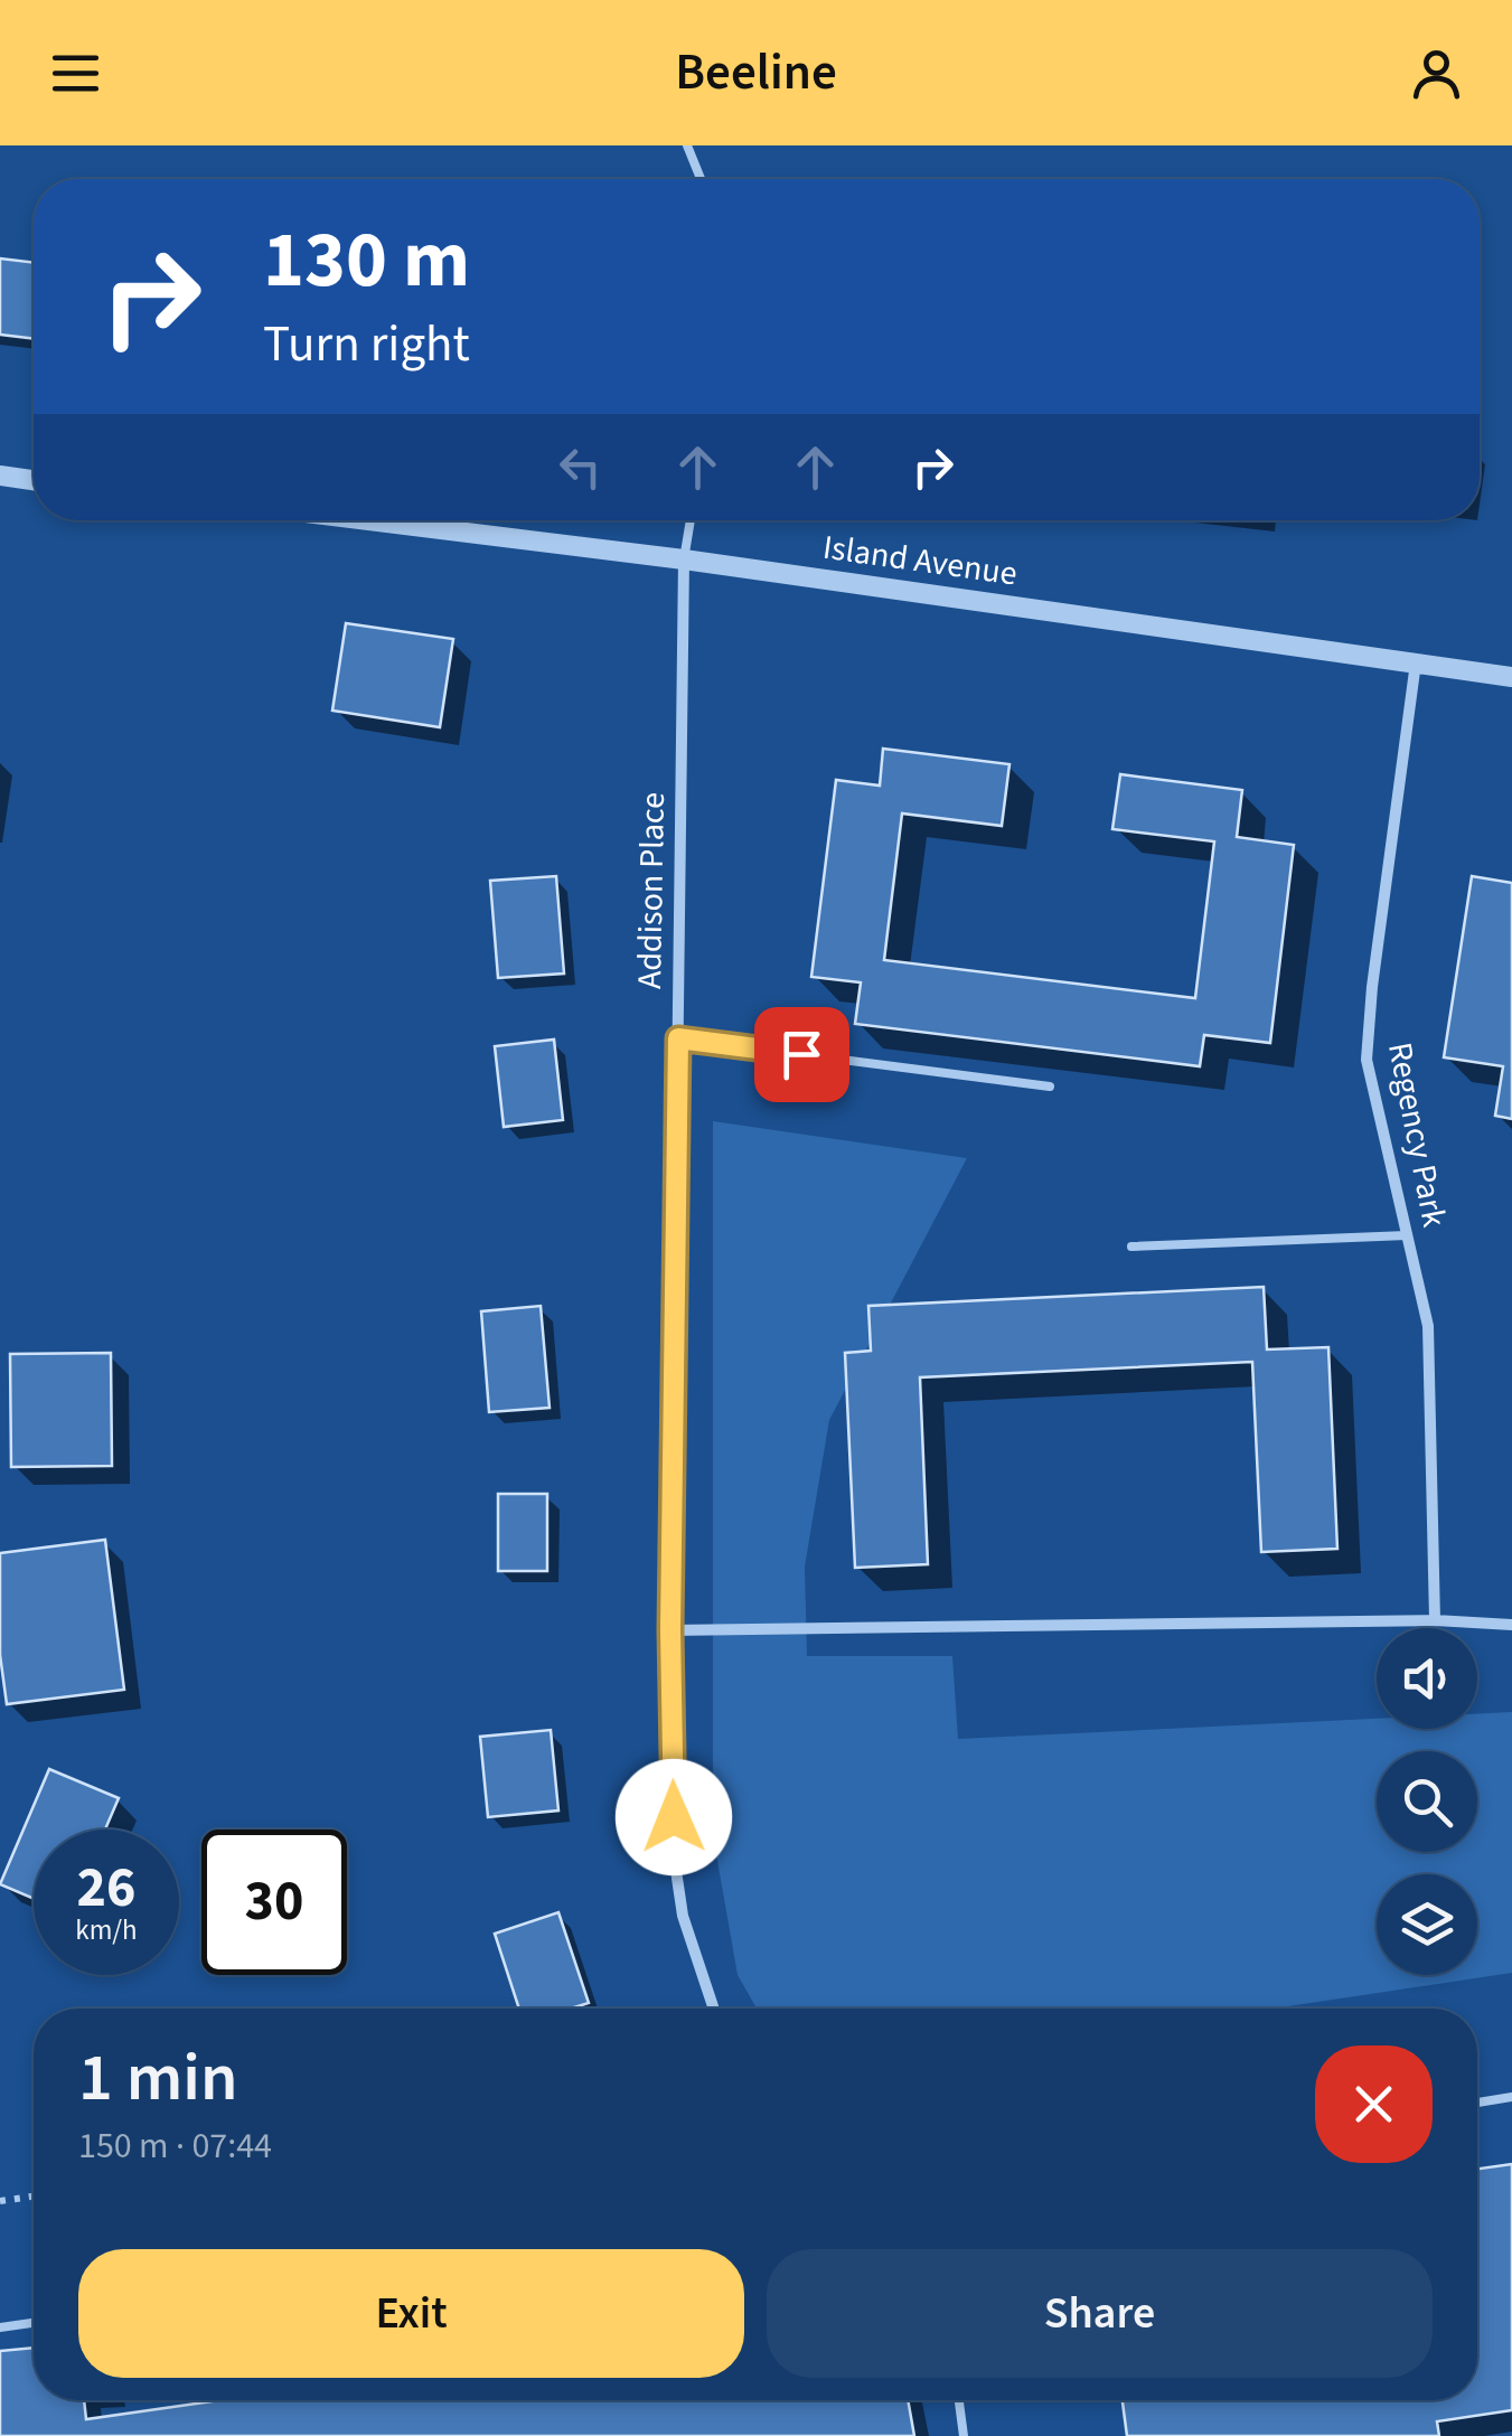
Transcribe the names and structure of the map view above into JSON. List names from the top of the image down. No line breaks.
{"streets":{"street":["Island Avenue","Addison Place","Regency Park"]},"crossings":[["Island Avenue","Addison Place"],["Island Avenue","Regency Park"]],"page":{"header":"Beeline","turn":["130 m","Turn right"],"speed":"26 km/h","limit":"30","heading":["1 min","150 m · 07:44"],"buttons":["Exit","Share"]}}
